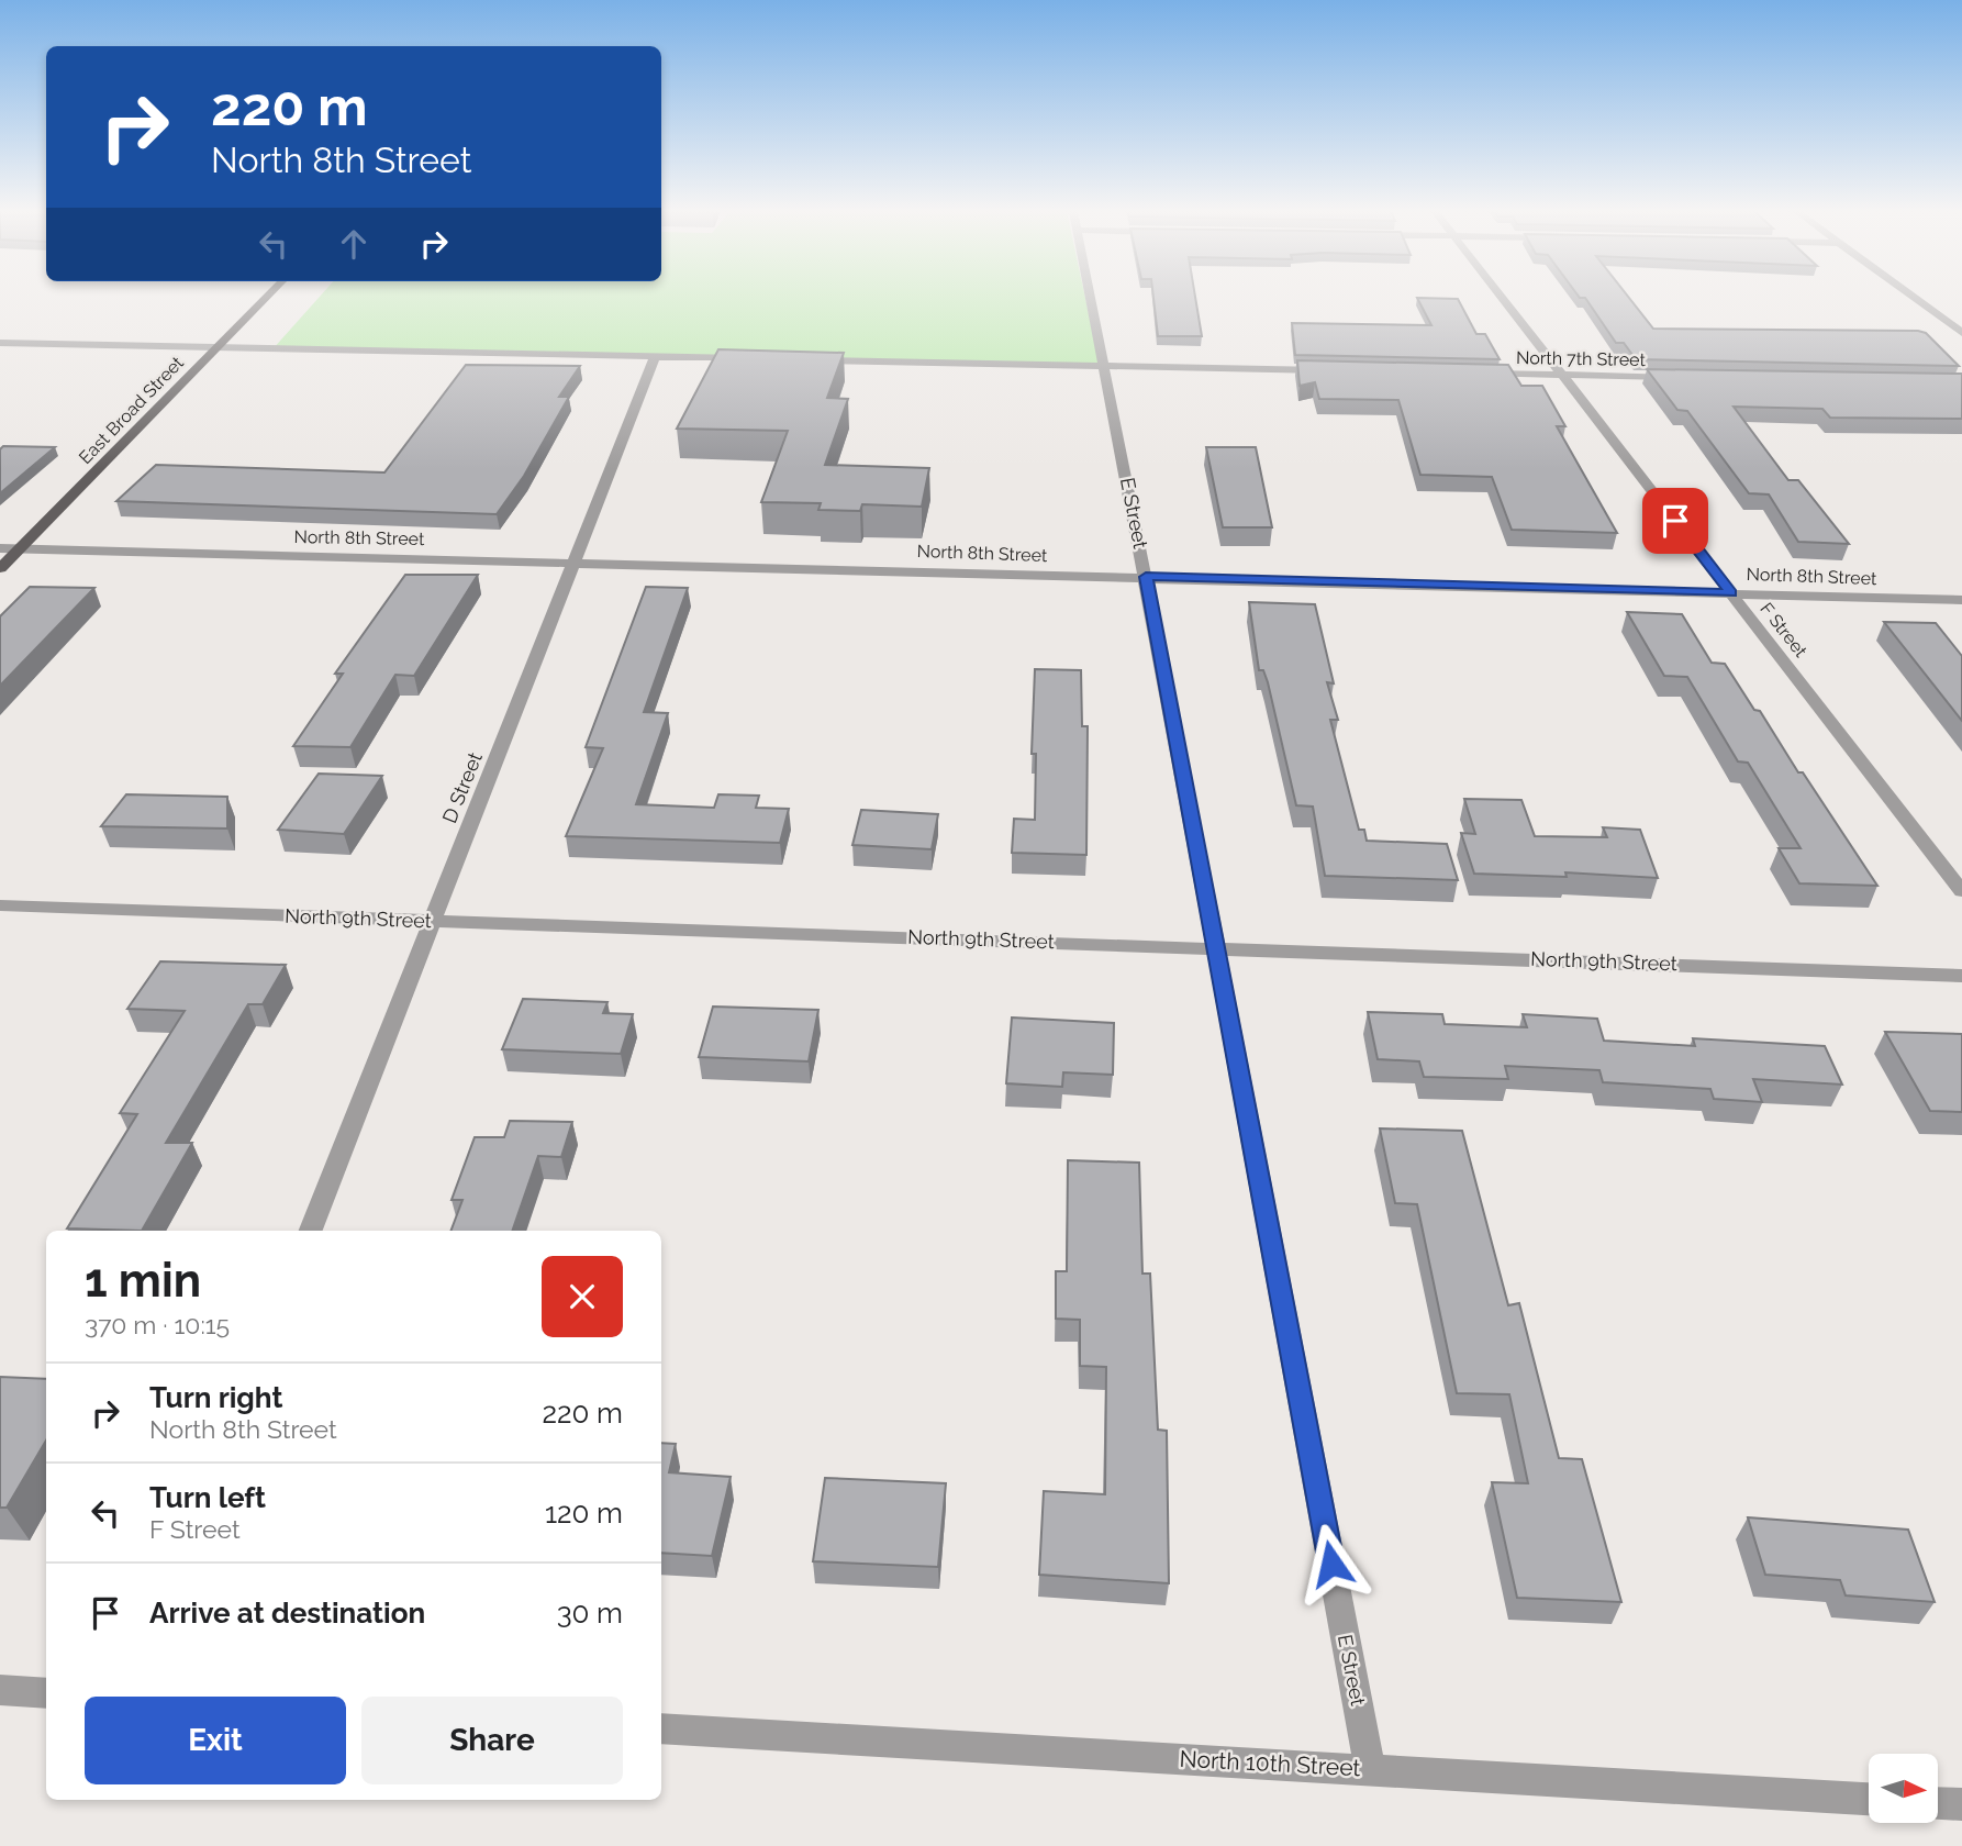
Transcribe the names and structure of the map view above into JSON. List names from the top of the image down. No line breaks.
{"streets":{"main road":["East Broad Street"],"street":["North 7th Street","E Street","North 8th Street","F Street","D Street","North 9th Street","North 10th Street"]},"crossings":[["North 7th Street","F Street"],["East Broad Street","North 8th Street"],["E Street","North 8th Street"],["E Street","North 9th Street"],["E Street","North 10th Street"],["North 8th Street","F Street"],["North 8th Street","D Street"],["D Street","North 9th Street"]],"north":"right","page":{"turn":["220 m","North 8th Street"],"heading":["1 min","370 m · 10:15"],"list":[{"name":"Turn right","note":"North 8th Street","value":"220 m"},{"name":"Turn left","note":"F Street","value":"120 m"},{"name":"Arrive at destination","value":"30 m"}],"buttons":["Exit","Share"]}}
